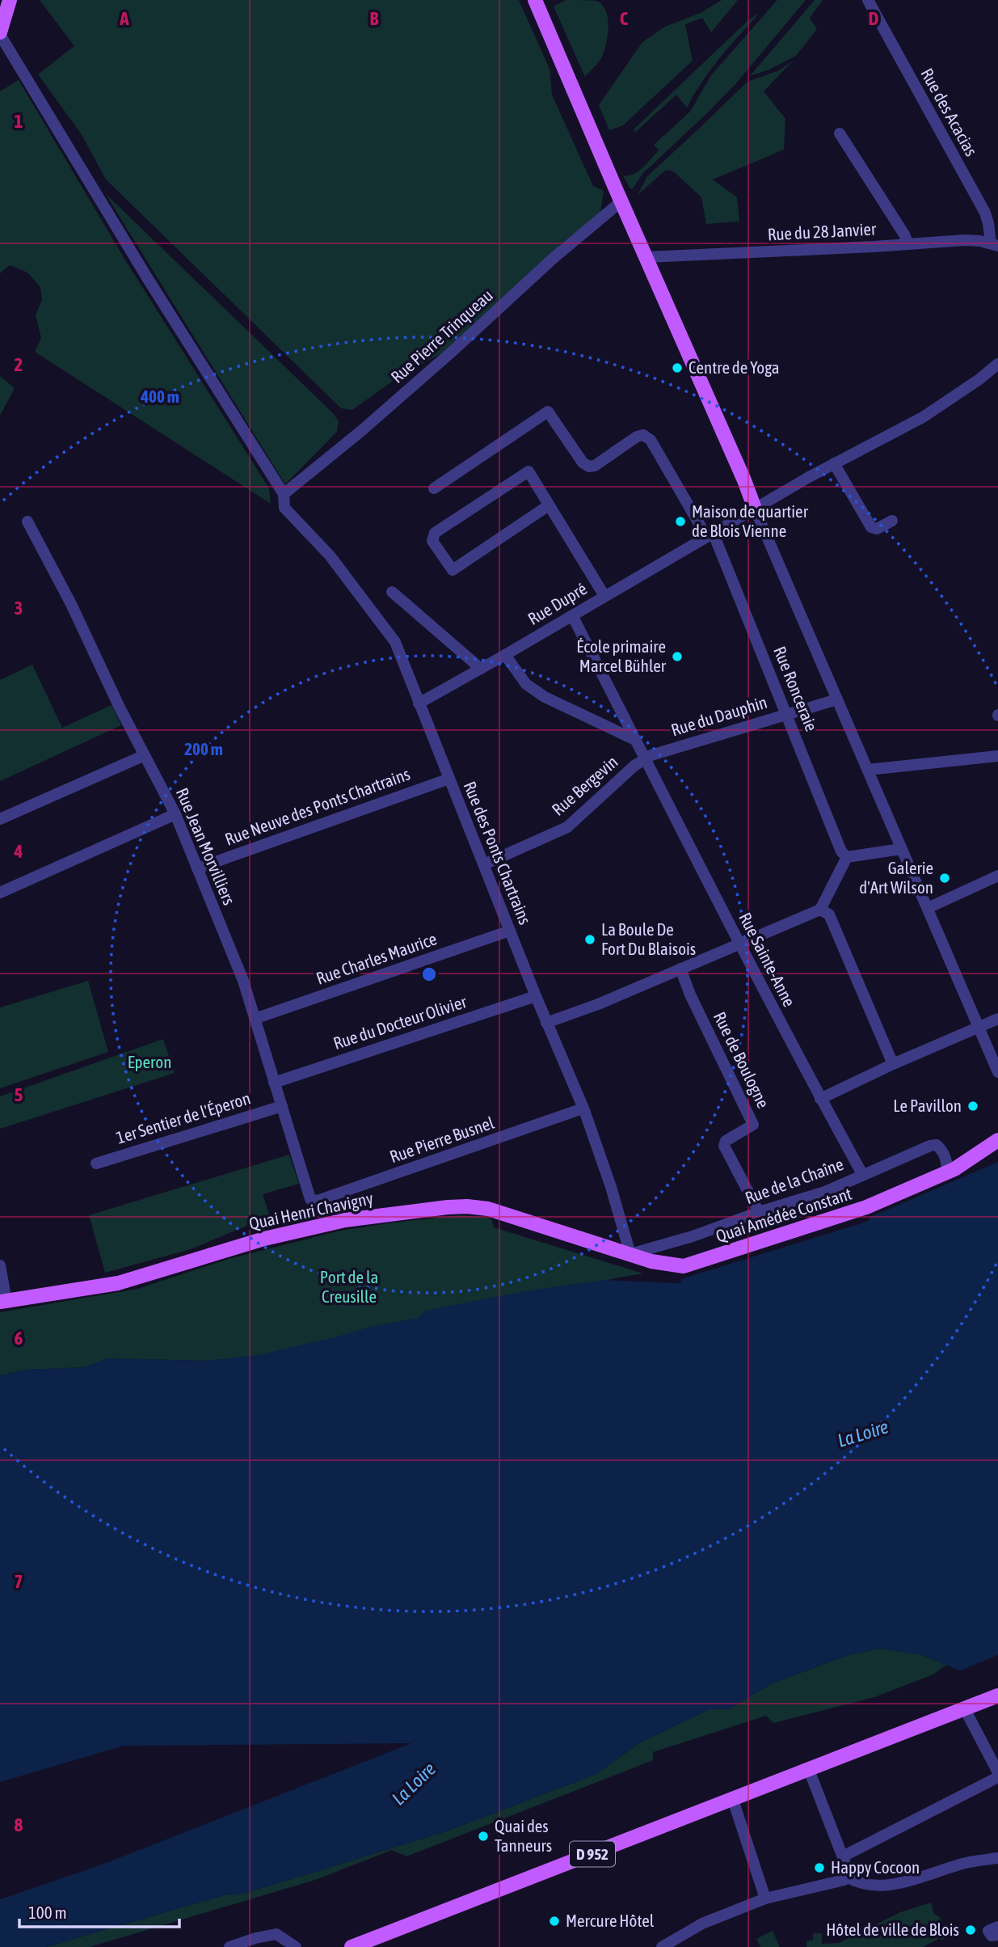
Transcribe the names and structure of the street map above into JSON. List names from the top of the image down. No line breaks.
{"streets":{"main road":["Quai Henri Chavigny","Quai Amédée Constant","D 952"],"street":["Rue des Acacias","Rue du 28 Janvier","Rue Pierre Trinqueau","Rue Dupré","Rue Ronceraie","Rue du Dauphin","Rue Bergevin","Rue Neuve des Ponts Chartrains","Rue Jean Morvilliers","Rue des Ponts Chartrains","Rue Charles Maurice","Rue Sainte-Anne","Rue du Docteur Olivier","Rue de Boulogne","1er Sentier de l'Éperon","Rue Pierre Busnel","Rue de la Chaîne"]},"crossings":[["Rue des Acacias","Rue du 28 Janvier"],["Rue Pierre Trinqueau","Rue des Ponts Chartrains"],["Rue Dupré","Rue Ronceraie"],["Rue Dupré","Rue des Ponts Chartrains"],["Rue Dupré","Rue Sainte-Anne"],["Rue Ronceraie","Rue du Dauphin"],["Rue du Dauphin","Rue Bergevin"],["Rue du Dauphin","Rue Sainte-Anne"],["Rue Bergevin","Rue des Ponts Chartrains"],["Rue Bergevin","Rue Sainte-Anne"],["Rue Neuve des Ponts Chartrains","Rue Jean Morvilliers"],["Rue Neuve des Ponts Chartrains","Rue des Ponts Chartrains"],["Rue Jean Morvilliers","Rue Charles Maurice"],["Rue Jean Morvilliers","Rue du Docteur Olivier"],["Rue Jean Morvilliers","1er Sentier de l'Éperon"],["Rue Jean Morvilliers","Rue Pierre Busnel"],["Rue des Ponts Chartrains","Rue Charles Maurice"],["Rue des Ponts Chartrains","Rue du Docteur Olivier"],["Rue des Ponts Chartrains","Rue Pierre Busnel"],["Rue des Ponts Chartrains","Rue de la Chaîne"],["Rue des Ponts Chartrains","Quai Henri Chavigny"],["Rue des Ponts Chartrains","Quai Amédée Constant"],["Rue Sainte-Anne","Rue de la Chaîne"],["Rue de Boulogne","Rue de la Chaîne"],["Rue de la Chaîne","Quai Henri Chavigny"],["Rue de la Chaîne","Quai Amédée Constant"],["Quai Henri Chavigny","Quai Amédée Constant"]],"water":["La Loire"],"parks":["Eperon","Port de la Creusille"],"places":["Centre de Yoga","Maison de quartier de Blois Vienne","École primaire Marcel Bühler","Galerie d'Art Wilson","La Boule De Fort Du Blaisois","Le Pavillon","Quai des Tanneurs","Happy Cocoon","Mercure Hôtel","Hôtel de ville de Blois"],"scale_bar":"100 m","grid":{"columns":["A","B","C","D"],"rows":["1","2","3","4","5","6","7","8"]},"rings":["400 m","200 m"]}
